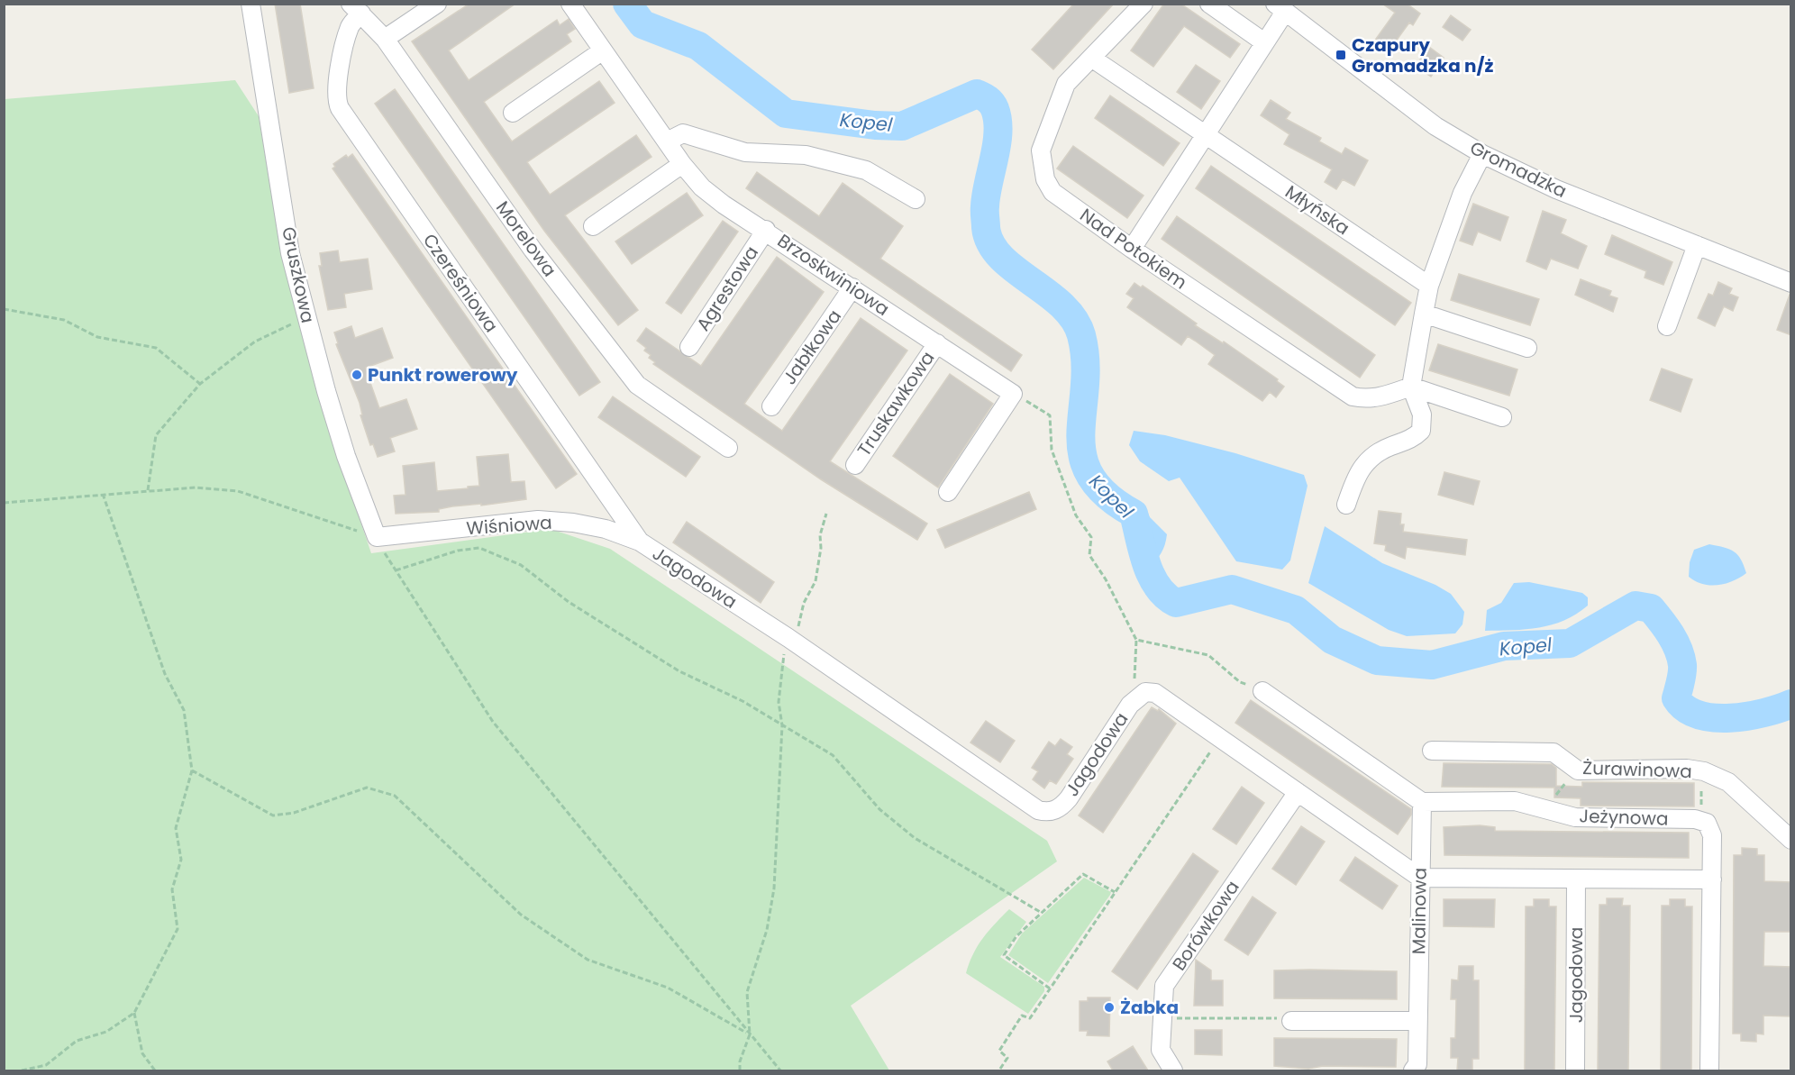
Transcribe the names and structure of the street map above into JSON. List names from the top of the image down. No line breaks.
{"streets":{"street":["Gromadzka","Młyńska","Morelowa","Nad Potokiem","Gruszkowa","Brzoskwiniowa","Czereśniowa","Agrestowa","Jabłkowa","Truskawkowa","Wiśniowa","Jagodowa","Żurawinowa","Jeżynowa","Malinowa","Borówkowa"]},"crossings":[["Młyńska","Nad Potokiem"],["Morelowa","Czereśniowa"],["Gruszkowa","Wiśniowa"],["Brzoskwiniowa","Agrestowa"],["Brzoskwiniowa","Jabłkowa"],["Brzoskwiniowa","Truskawkowa"],["Czereśniowa","Wiśniowa"],["Czereśniowa","Jagodowa"],["Wiśniowa","Jagodowa"],["Jagodowa","Malinowa"],["Jagodowa","Borówkowa"],["Jeżynowa","Malinowa"]],"water":["Kopel"],"places":{"transit":["Czapury Gromadzka n/ż"],"other":["Punkt rowerowy","Żabka"]}}
